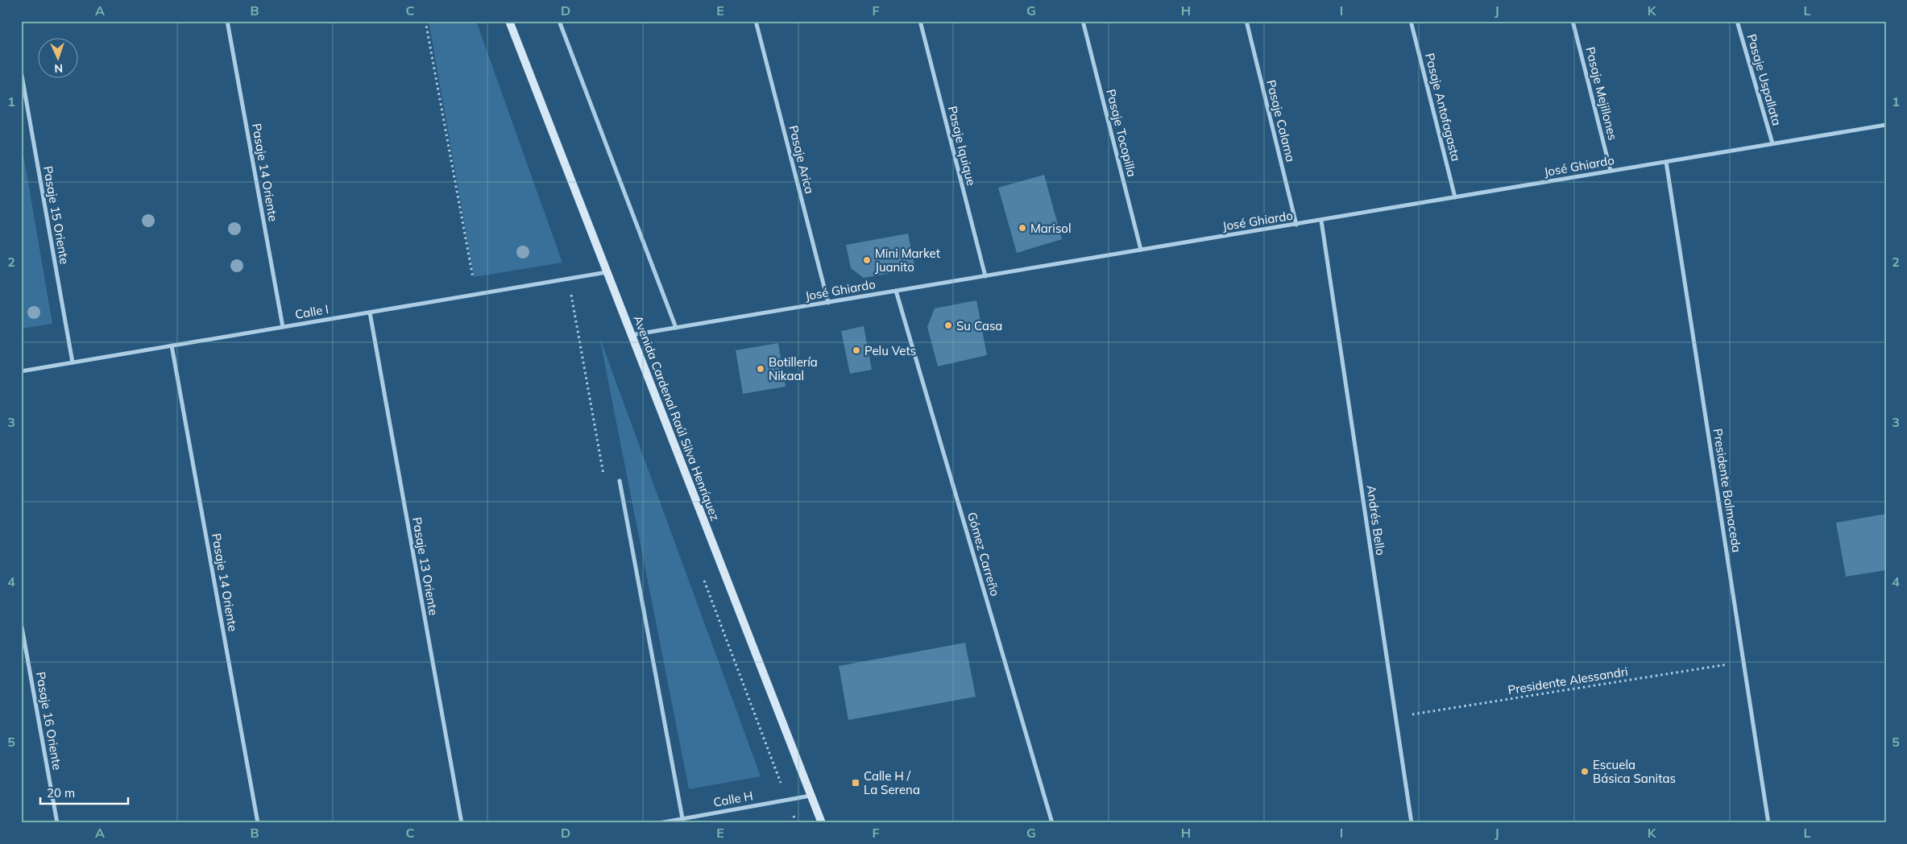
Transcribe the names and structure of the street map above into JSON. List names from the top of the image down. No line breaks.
{"streets":{"main road":["Avenida Cardenal Raúl Silva Henríquez"],"street":["Pasaje Uspallata","Pasaje Mejillones","Pasaje Antofagasta","Pasaje Calama","Pasaje Tocopilla","Pasaje Iquique","Pasaje Arica","José Ghiardo","Pasaje 14 Oriente","Pasaje 15 Oriente","Calle I","Presidente Balmaceda","Andrés Bello","Gómez Carreño","Pasaje 13 Oriente","Pasaje 16 Oriente","Calle H"],"path":["Presidente Alessandri"]},"crossings":[["Pasaje Uspallata","José Ghiardo"],["Pasaje Mejillones","José Ghiardo"],["Pasaje Antofagasta","José Ghiardo"],["Pasaje Calama","José Ghiardo"],["Pasaje Tocopilla","José Ghiardo"],["Pasaje Iquique","José Ghiardo"],["Pasaje Arica","José Ghiardo"],["José Ghiardo","Avenida Cardenal Raúl Silva Henríquez"],["José Ghiardo","Presidente Balmaceda"],["José Ghiardo","Andrés Bello"],["José Ghiardo","Gómez Carreño"],["Pasaje 14 Oriente","Calle I"],["Pasaje 15 Oriente","Calle I"],["Calle I","Avenida Cardenal Raúl Silva Henríquez"],["Calle I","Pasaje 13 Oriente"],["Avenida Cardenal Raúl Silva Henríquez","Calle H"],["Presidente Balmaceda","Presidente Alessandri"],["Andrés Bello","Presidente Alessandri"]],"places":{"other":["Marisol","Mini Market Juanito","Su Casa","Pelu Vets","Botillería Nikaal","Escuela Básica Sanitas"],"transit":["Calle H / La Serena"]},"scale_bar":"20 m","north":"bottom","grid":{"columns":["A","B","C","D","E","F","G","H","I","J","K","L"],"rows":["1","2","3","4","5"]}}
